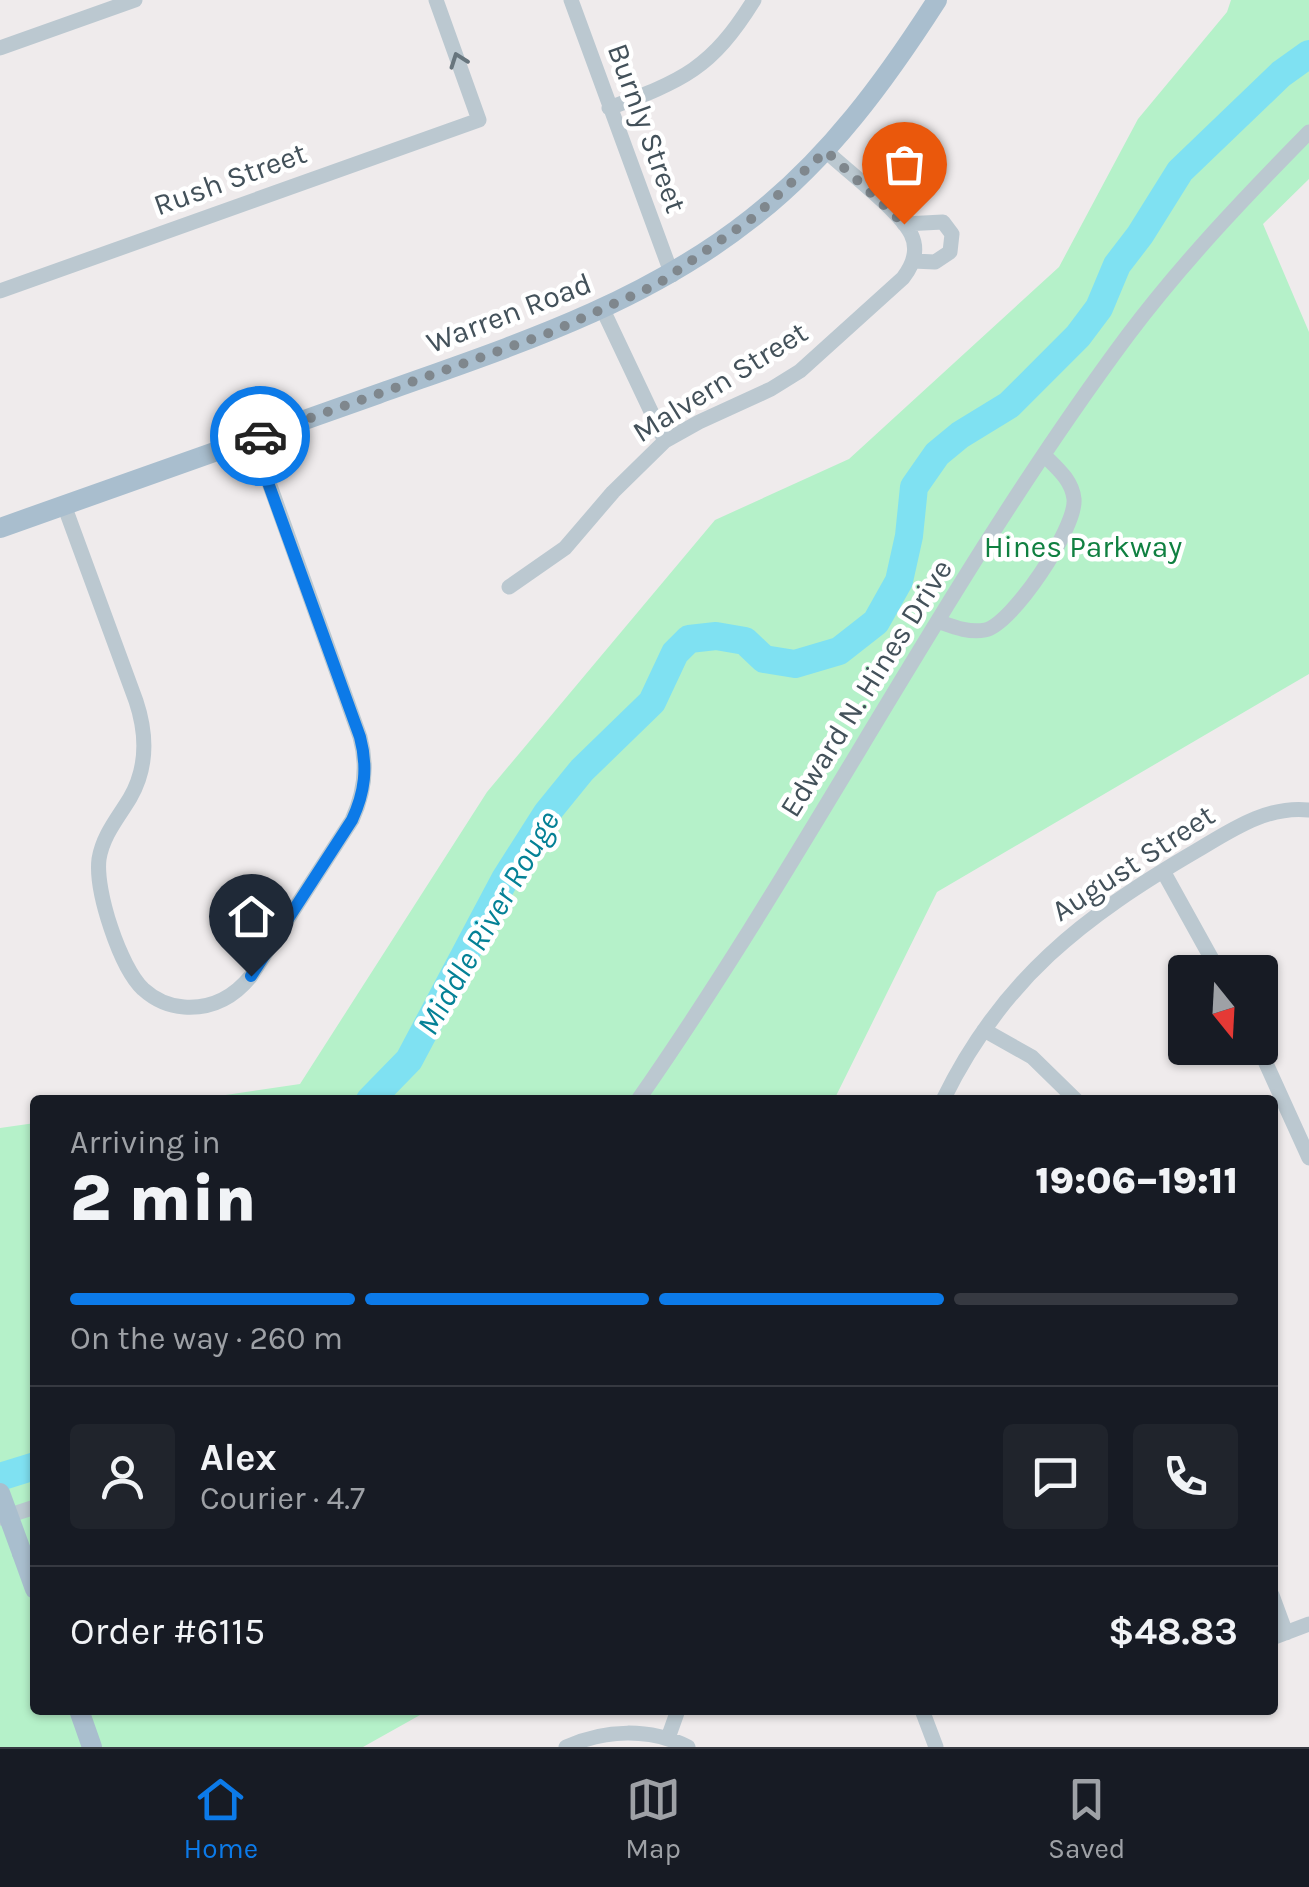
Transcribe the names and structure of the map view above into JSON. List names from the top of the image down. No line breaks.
{"streets":{"main road":["Warren Road"],"street":["Burnly Street","Rush Street","Malvern Street","Edward N. Hines Drive","August Street"]},"crossings":[["Burnly Street","Warren Road"]],"one_way":["Rush Street"],"water":["Middle River Rouge"],"parks":["Hines Parkway"],"north":"bottom","page":{"heading":["2 min","Arriving in","19:06–19:11"],"panel":["Alex","Courier · 4.7","Order #6115","$48.83"],"bar":"On the way · 260 m","tabs":["Home","Map","Saved"]}}
